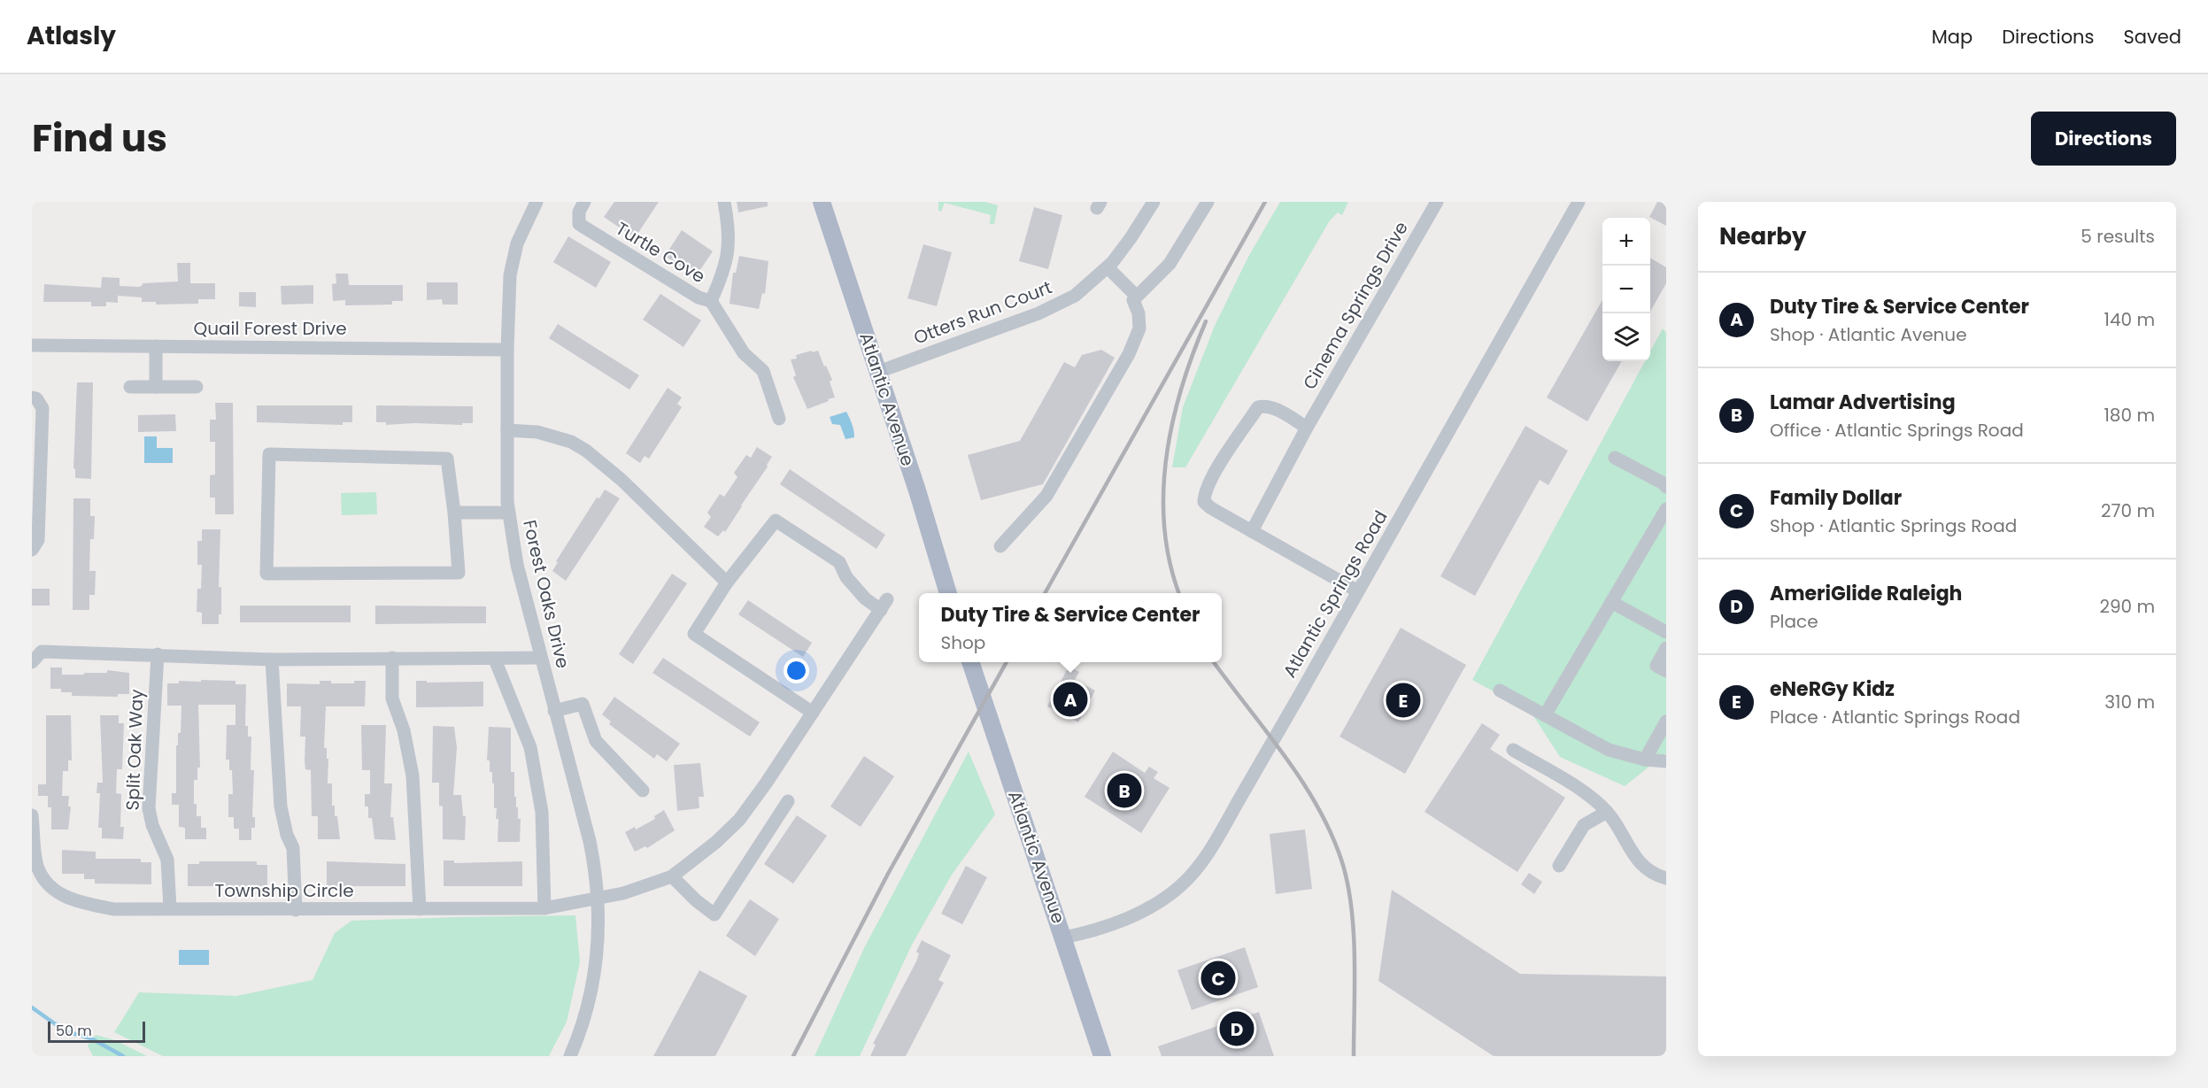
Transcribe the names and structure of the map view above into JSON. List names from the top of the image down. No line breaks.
{"streets":{"main road":["Atlantic Avenue"],"street":["Turtle Cove","Cinema Springs Drive","Otters Run Court","Quail Forest Drive","Forest Oaks Drive","Atlantic Springs Road","Split Oak Way","Township Circle"]},"crossings":[["Otters Run Court","Atlantic Avenue"],["Quail Forest Drive","Forest Oaks Drive"],["Atlantic Avenue","Atlantic Springs Road"],["Forest Oaks Drive","Township Circle"],["Split Oak Way","Township Circle"]],"scale_bar":"50 m","page":{"header":"Atlasly","nav":["Map","Directions","Saved"],"title":"Find us","buttons":"Directions","heading":["Nearby","5 results"],"map_buttons":["+","−"],"list":[{"mark":"A","name":"Duty Tire & Service Center","note":"Shop · Atlantic Avenue","value":"140 m"},{"mark":"B","name":"Lamar Advertising","note":"Office · Atlantic Springs Road","value":"180 m"},{"mark":"C","name":"Family Dollar","note":"Shop · Atlantic Springs Road","value":"270 m"},{"mark":"D","name":"AmeriGlide Raleigh","note":"Place","value":"290 m"},{"mark":"E","name":"eNeRGy Kidz","note":"Place · Atlantic Springs Road","value":"310 m"}],"popup":["Duty Tire & Service Center","Shop"],"pins":["A","E","B","C","D"],"scale":"50 m"}}
